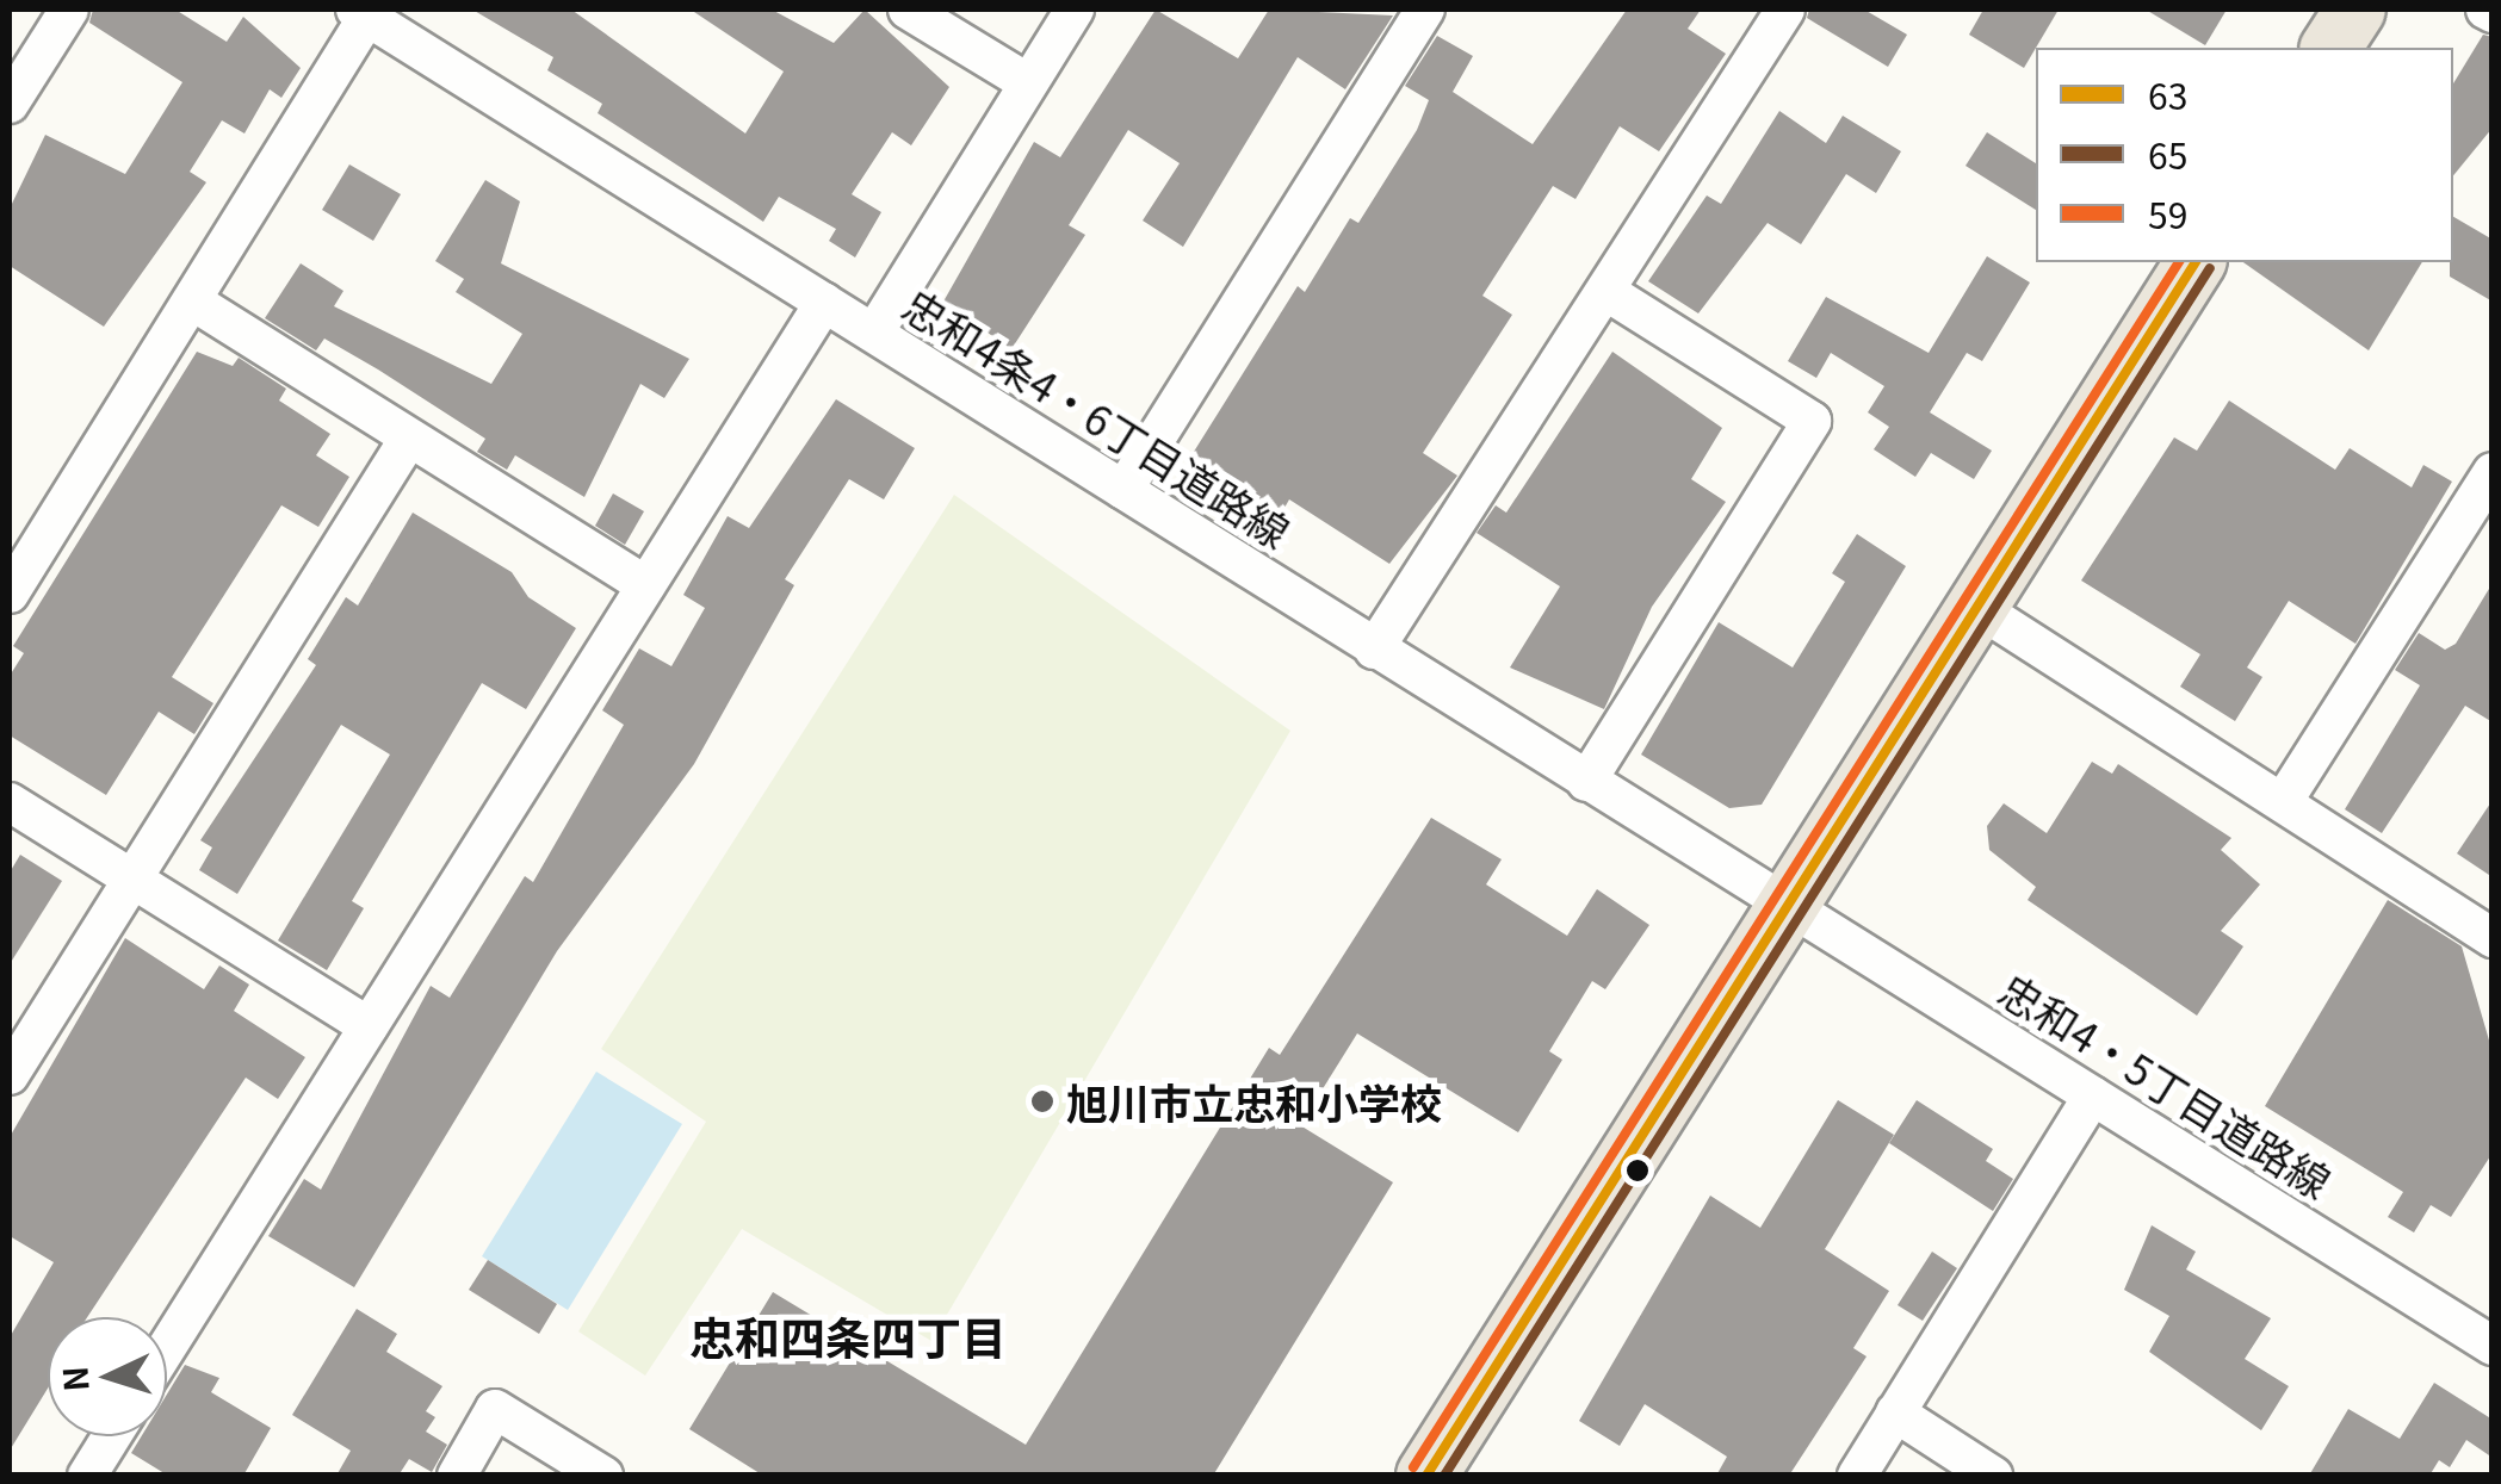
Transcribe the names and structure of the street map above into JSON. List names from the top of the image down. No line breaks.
{"streets":{"street":["忠和4条4・6丁目道路線","忠和4・5丁目道路線"]},"crossings":[["忠和4条4・6丁目道路線","忠和4・5丁目道路線"]],"districts":["忠和四条四丁目"],"places":["旭川市立忠和小学校"],"lines":["transit line 63","transit line 59","transit line 65"],"legend":["63","65","59"],"north":"left"}
